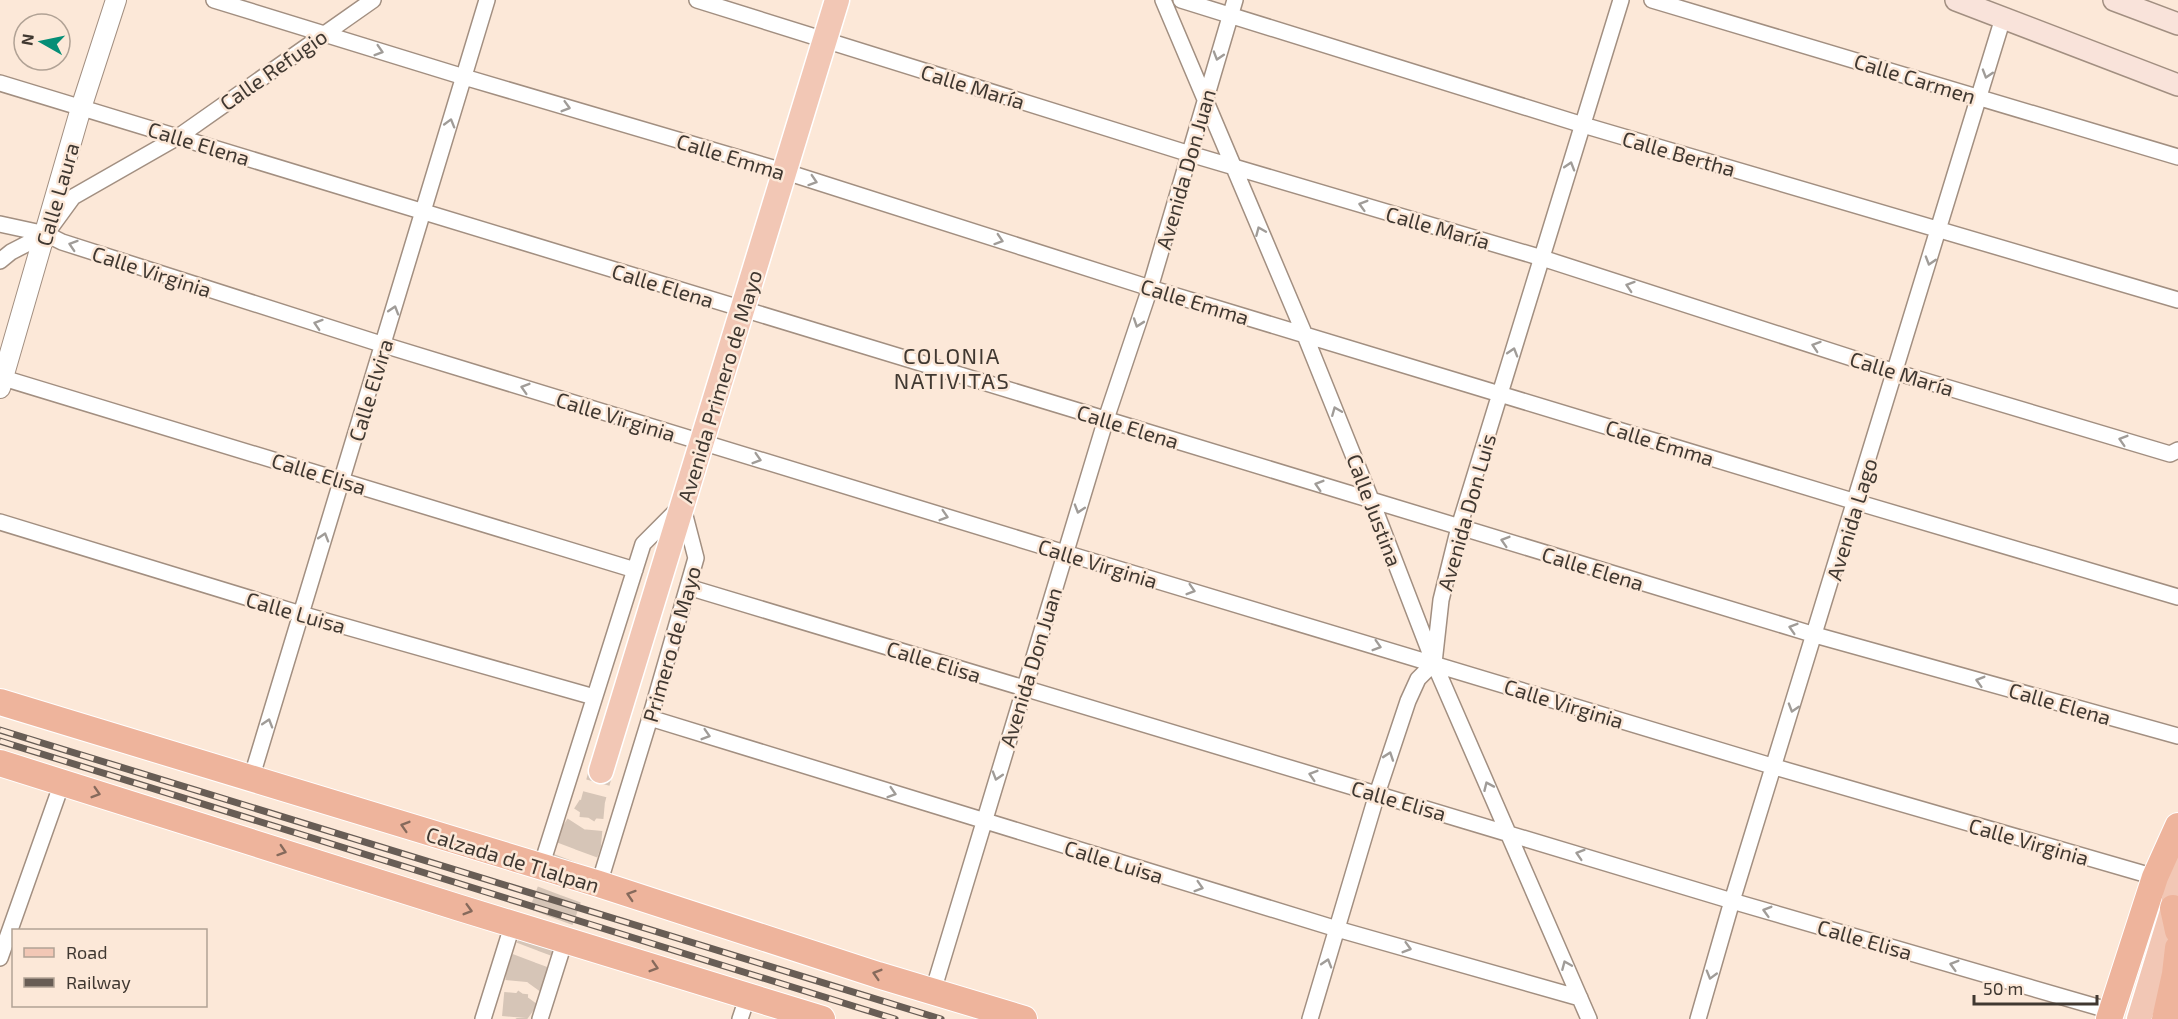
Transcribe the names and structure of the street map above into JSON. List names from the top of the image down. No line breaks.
{"streets":{"highway":["Calzada de Tlalpan"],"main road":["Avenida Primero de Mayo"],"street":["Calle Refugio","Calle Carmen","Calle María","Calle Elena","Calle Bertha","Calle Emma","Avenida Don Juan","Calle Laura","Calle Virginia","Calle Elvira","Calle Elisa","Calle Justina","Avenida Don Luis","Avenida Lago","Calle Luisa","Primero de Mayo"]},"crossings":[["Calle Refugio","Calle Elena"],["Calle Refugio","Calle Emma"],["Calle Refugio","Calle Laura"],["Calle Refugio","Calle Virginia"],["Calle Carmen","Avenida Lago"],["Calle María","Avenida Don Juan"],["Calle María","Avenida Primero de Mayo"],["Calle María","Calle Justina"],["Calle María","Avenida Don Luis"],["Calle María","Avenida Lago"],["Calle Elena","Avenida Don Juan"],["Calle Elena","Calle Laura"],["Calle Elena","Avenida Primero de Mayo"],["Calle Elena","Calle Elvira"],["Calle Elena","Calle Justina"],["Calle Elena","Avenida Don Luis"],["Calle Elena","Avenida Lago"],["Calle Bertha","Avenida Don Juan"],["Calle Bertha","Avenida Don Luis"],["Calle Bertha","Avenida Lago"],["Calle Emma","Avenida Don Juan"],["Calle Emma","Avenida Primero de Mayo"],["Calle Emma","Calle Elvira"],["Calle Emma","Calle Justina"],["Calle Emma","Avenida Don Luis"],["Calle Emma","Avenida Lago"],["Avenida Don Juan","Calle Virginia"],["Avenida Don Juan","Calle Elisa"],["Avenida Don Juan","Calle Justina"],["Avenida Don Juan","Calle Luisa"],["Avenida Don Juan","Calzada de Tlalpan"],["Calle Laura","Calle Virginia"],["Calle Laura","Calle Elisa"],["Calle Virginia","Avenida Primero de Mayo"],["Calle Virginia","Calle Elvira"],["Calle Virginia","Calle Justina"],["Calle Virginia","Avenida Don Luis"],["Calle Virginia","Avenida Lago"],["Avenida Primero de Mayo","Primero de Mayo"],["Calle Elvira","Calle Elisa"],["Calle Elvira","Calle Luisa"],["Calle Elvira","Calzada de Tlalpan"],["Calle Elisa","Calle Justina"],["Calle Elisa","Avenida Lago"],["Calle Elisa","Primero de Mayo"],["Calle Justina","Avenida Don Luis"],["Calle Justina","Calle Luisa"],["Calle Luisa","Primero de Mayo"],["Primero de Mayo","Calzada de Tlalpan"]],"one_way":["Calle María","Calle Elena","Calle Emma","Avenida Don Juan","Calle Elvira","Calle Elisa","Calle Justina","Avenida Don Luis","Avenida Lago","Calle Luisa"],"districts":["COLONIA NATIVITAS"],"legend":["Road","Railway"],"scale_bar":"50 m","north":"left"}
